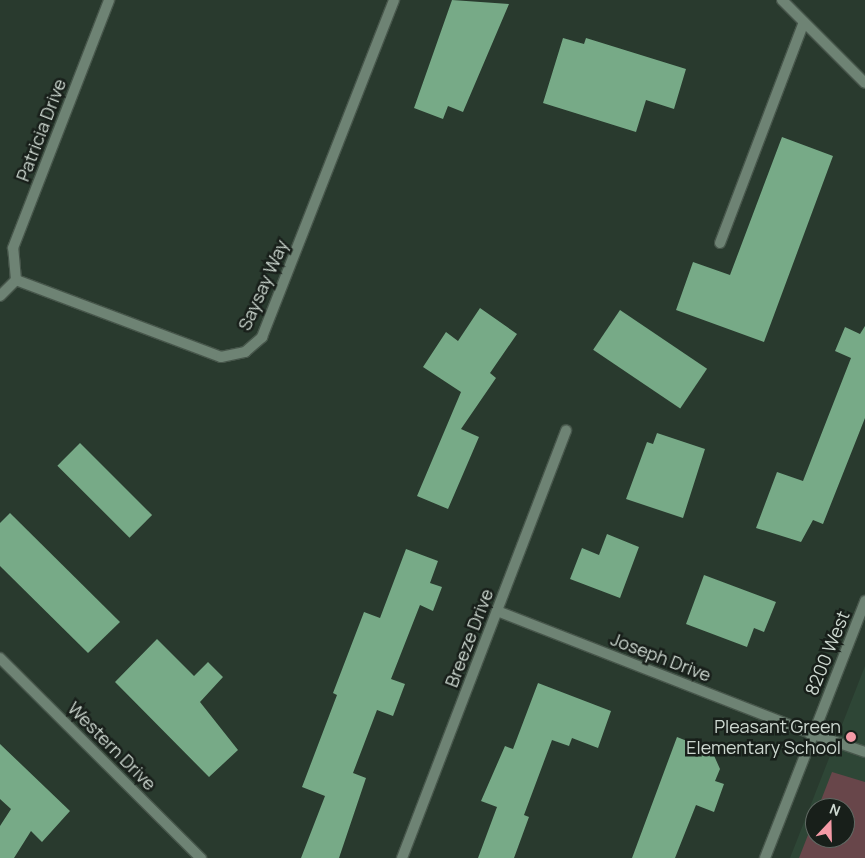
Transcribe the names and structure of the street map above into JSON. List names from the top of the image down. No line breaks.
{"streets":{"street":["Patricia Drive","Saysay Way","Breeze Drive","8200 West","Joseph Drive","Western Drive"]},"crossings":[["Patricia Drive","Saysay Way"],["Breeze Drive","Joseph Drive"],["8200 West","Joseph Drive"]],"places":["Pleasant Green Elementary School"],"north":"top"}
